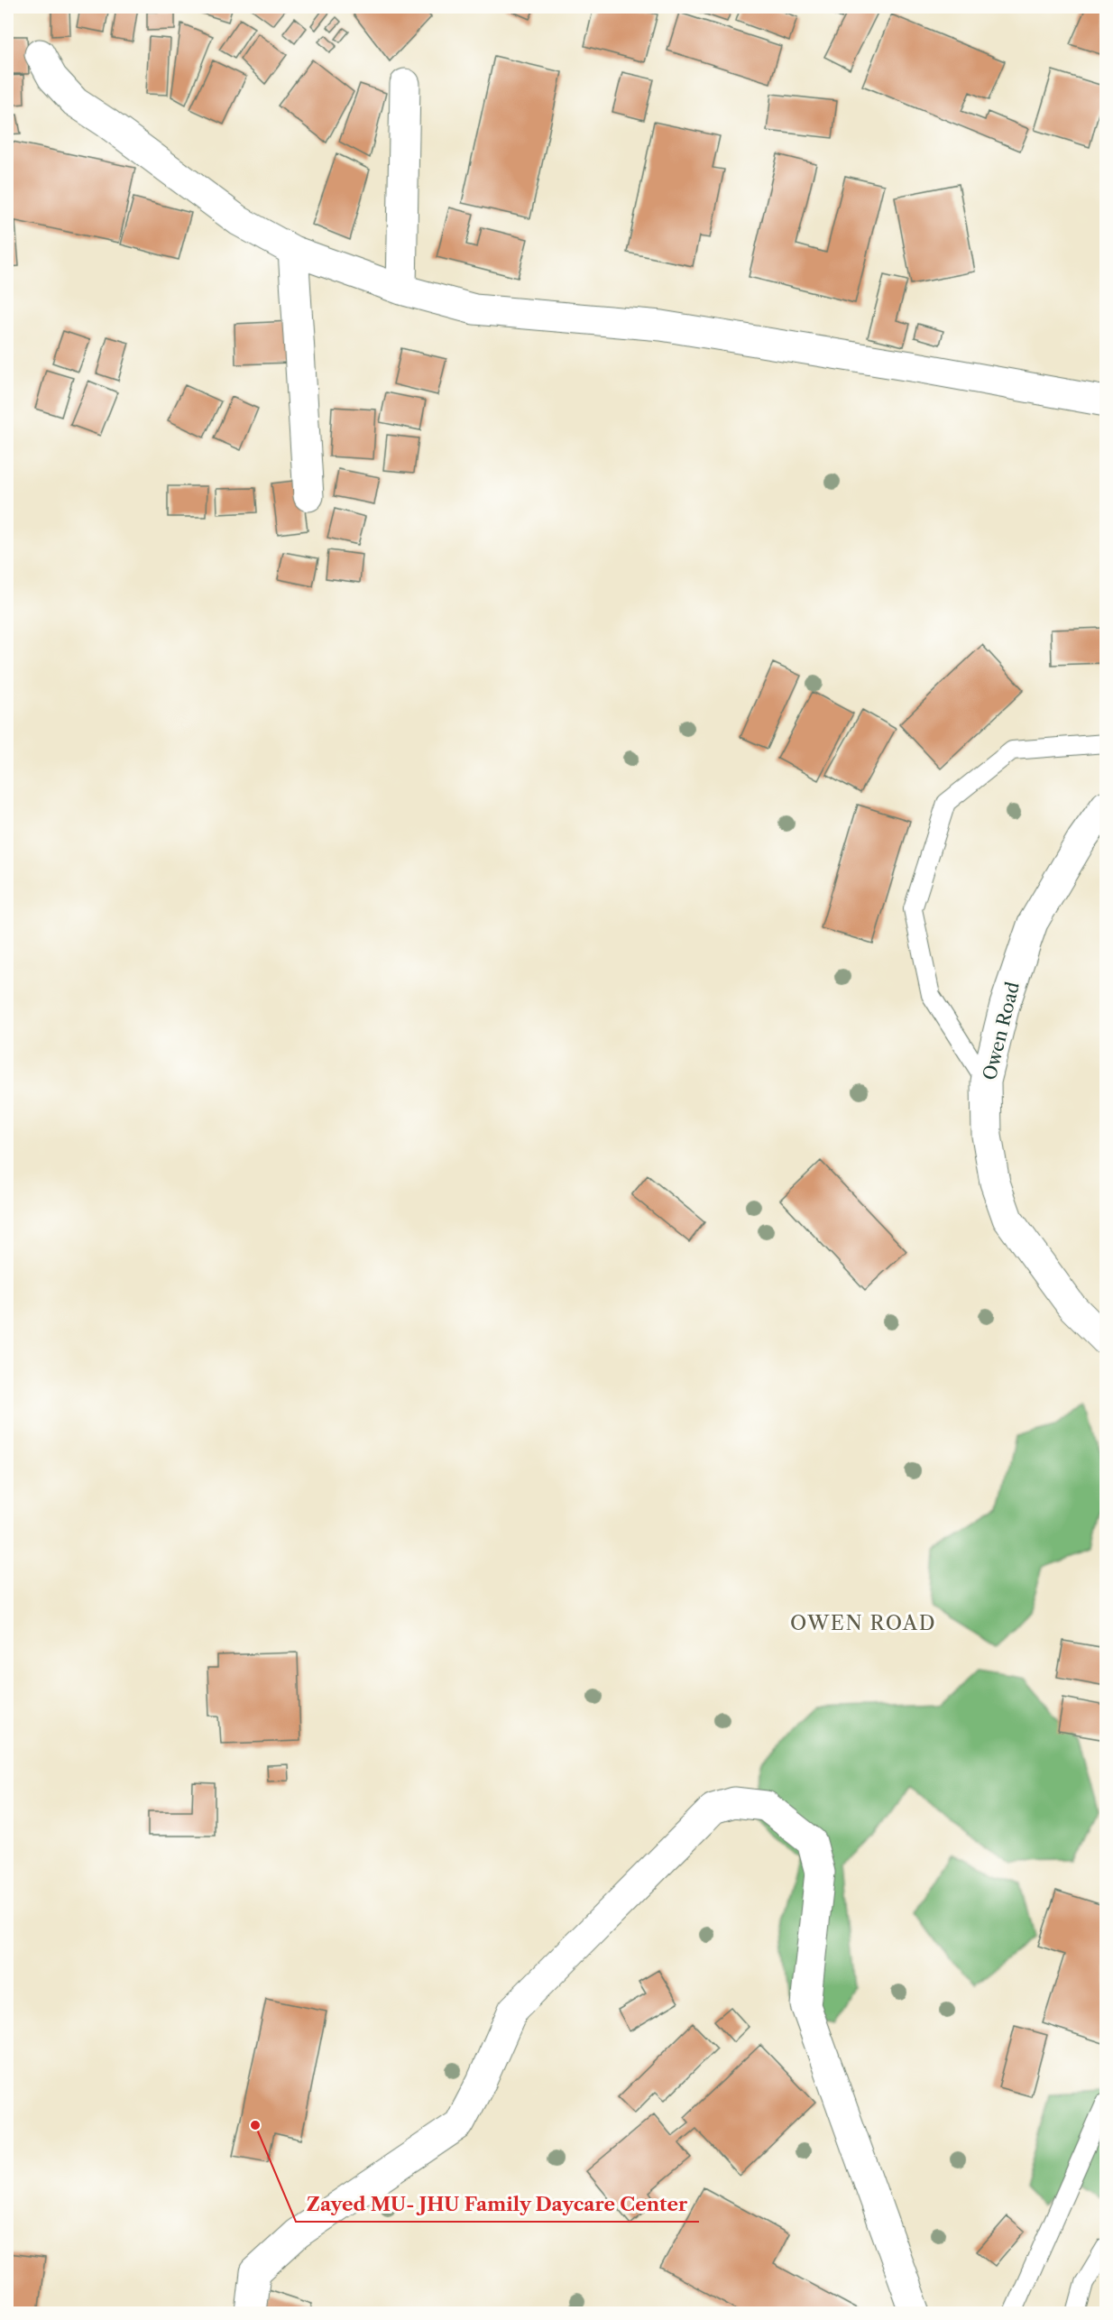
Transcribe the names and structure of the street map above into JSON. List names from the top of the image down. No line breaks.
{"streets":{"street":["Owen Road"]},"districts":["OWEN ROAD"],"places":["Zayed MU- JHU Family Daycare Center"]}
